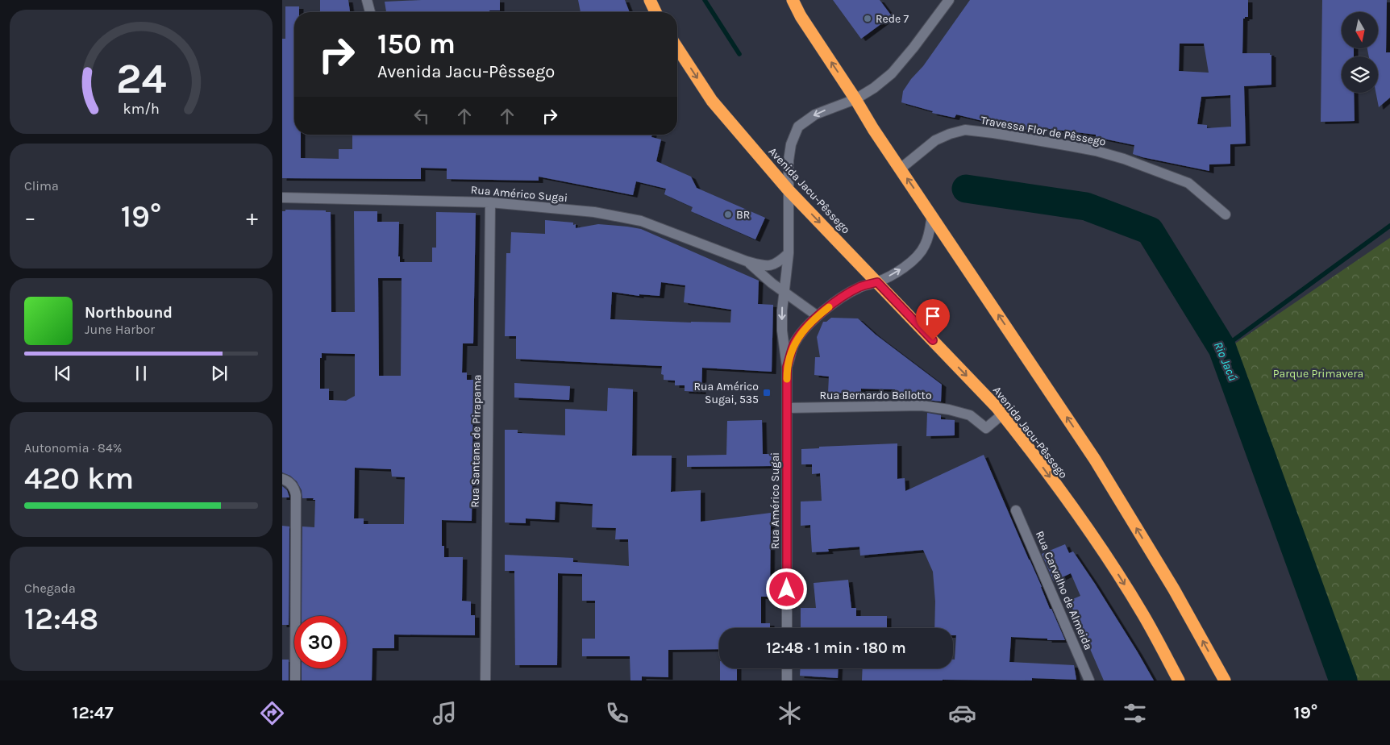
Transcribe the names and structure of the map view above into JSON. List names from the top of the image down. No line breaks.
{"streets":{"highway":["Avenida Jacu-Pêssego"],"street":["Travessa Flor de Pêssego","Rua Américo Sugai","Rua Bernardo Bellotto","Rua Santana de Pirapama","Rua Carvalho de Almeida"]},"crossings":[["Avenida Jacu-Pêssego","Rua Américo Sugai"],["Avenida Jacu-Pêssego","Rua Bernardo Bellotto"],["Rua Américo Sugai","Rua Bernardo Bellotto"],["Rua Américo Sugai","Rua Santana de Pirapama"]],"water":["Rio Jacú"],"parks":["Parque Primavera"],"places":{"other":["Rede 7","BR"],"transit":["Rua Américo Sugai, 535"]},"north":"bottom","page":{"turn":["150 m","Avenida Jacu-Pêssego"],"tile":["Clima",["Autonomia · 84%","420 km"],["Chegada","12:48"]],"heat":["−","19°","+"],"song":["Northbound","June Harbor"],"limit":"30","trip":"12:48 · 1 min · 180 m","tabs":["12:47","19°"],"gauge":["24","km/h"]}}
